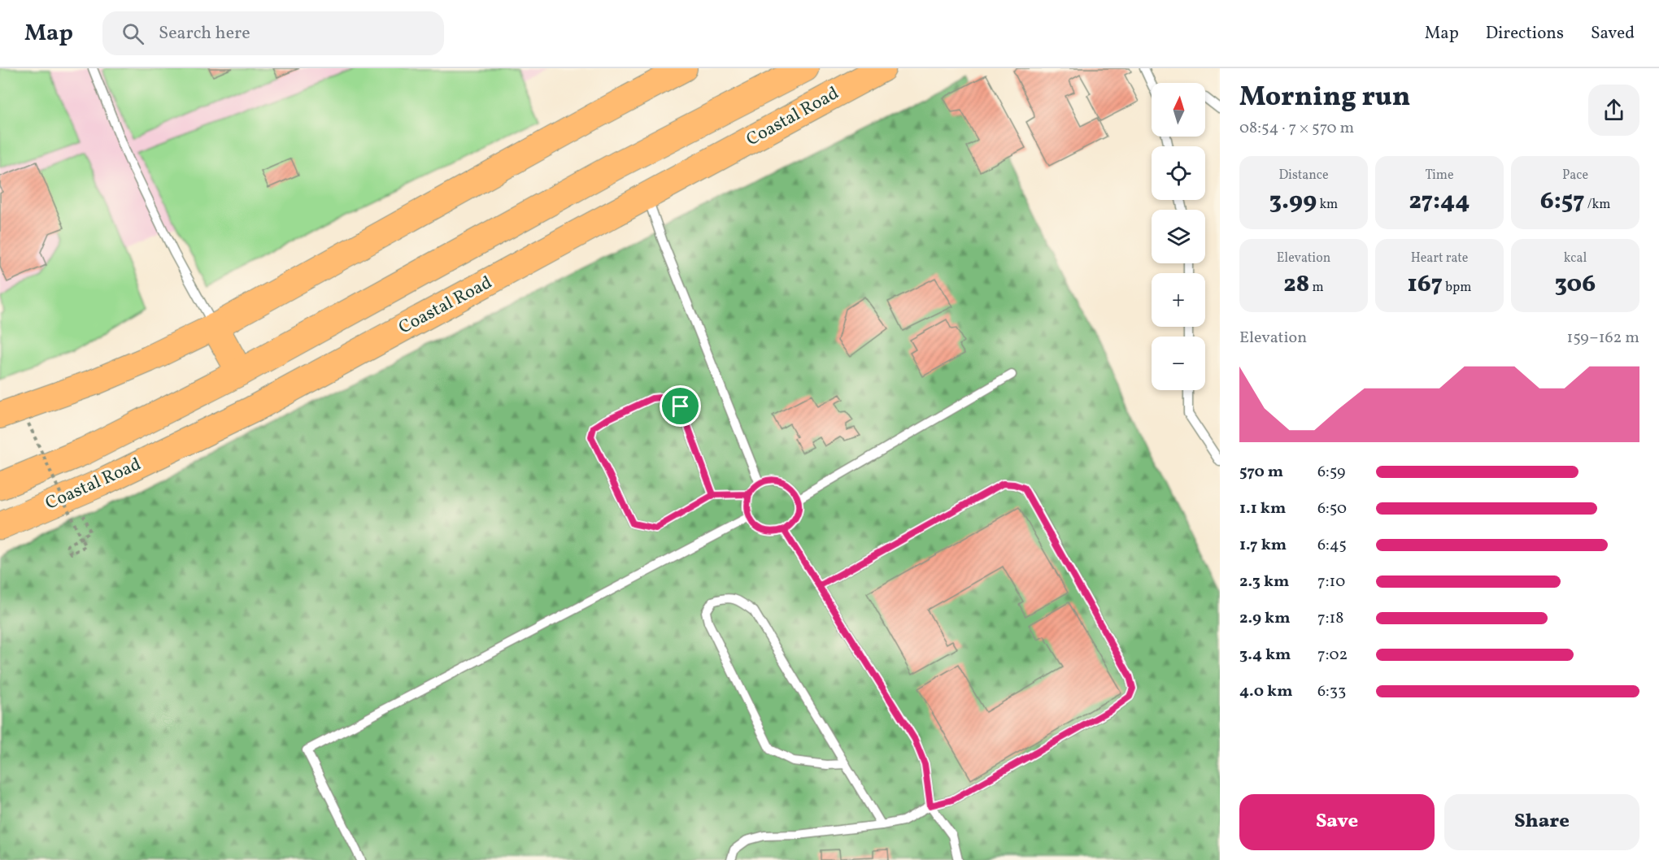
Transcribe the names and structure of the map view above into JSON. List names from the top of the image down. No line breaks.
{"streets":{"highway":["Coastal Road"]},"north":"top","page":{"header":"Map","search":"Search here","nav":["Map","Directions","Saved"],"heading":["Morning run","08:54 · 7 × 570 m"],"map_buttons":["+","−"],"stats":[["Distance","3.99 km"],["Time","27:44"],["Pace","6:57 /km"],["Elevation","28 m"],["Heart rate","167 bpm"],["kcal","306"]],"chart":["Elevation","159–162 m"],"list":[{"name":"570 m","note":"6:59"},{"name":"1.1 km","note":"6:50"},{"name":"1.7 km","note":"6:45"},{"name":"2.3 km","note":"7:10"},{"name":"2.9 km","note":"7:18"},{"name":"3.4 km","note":"7:02"},{"name":"4.0 km","note":"6:33"}],"buttons":["Save","Share"]}}
